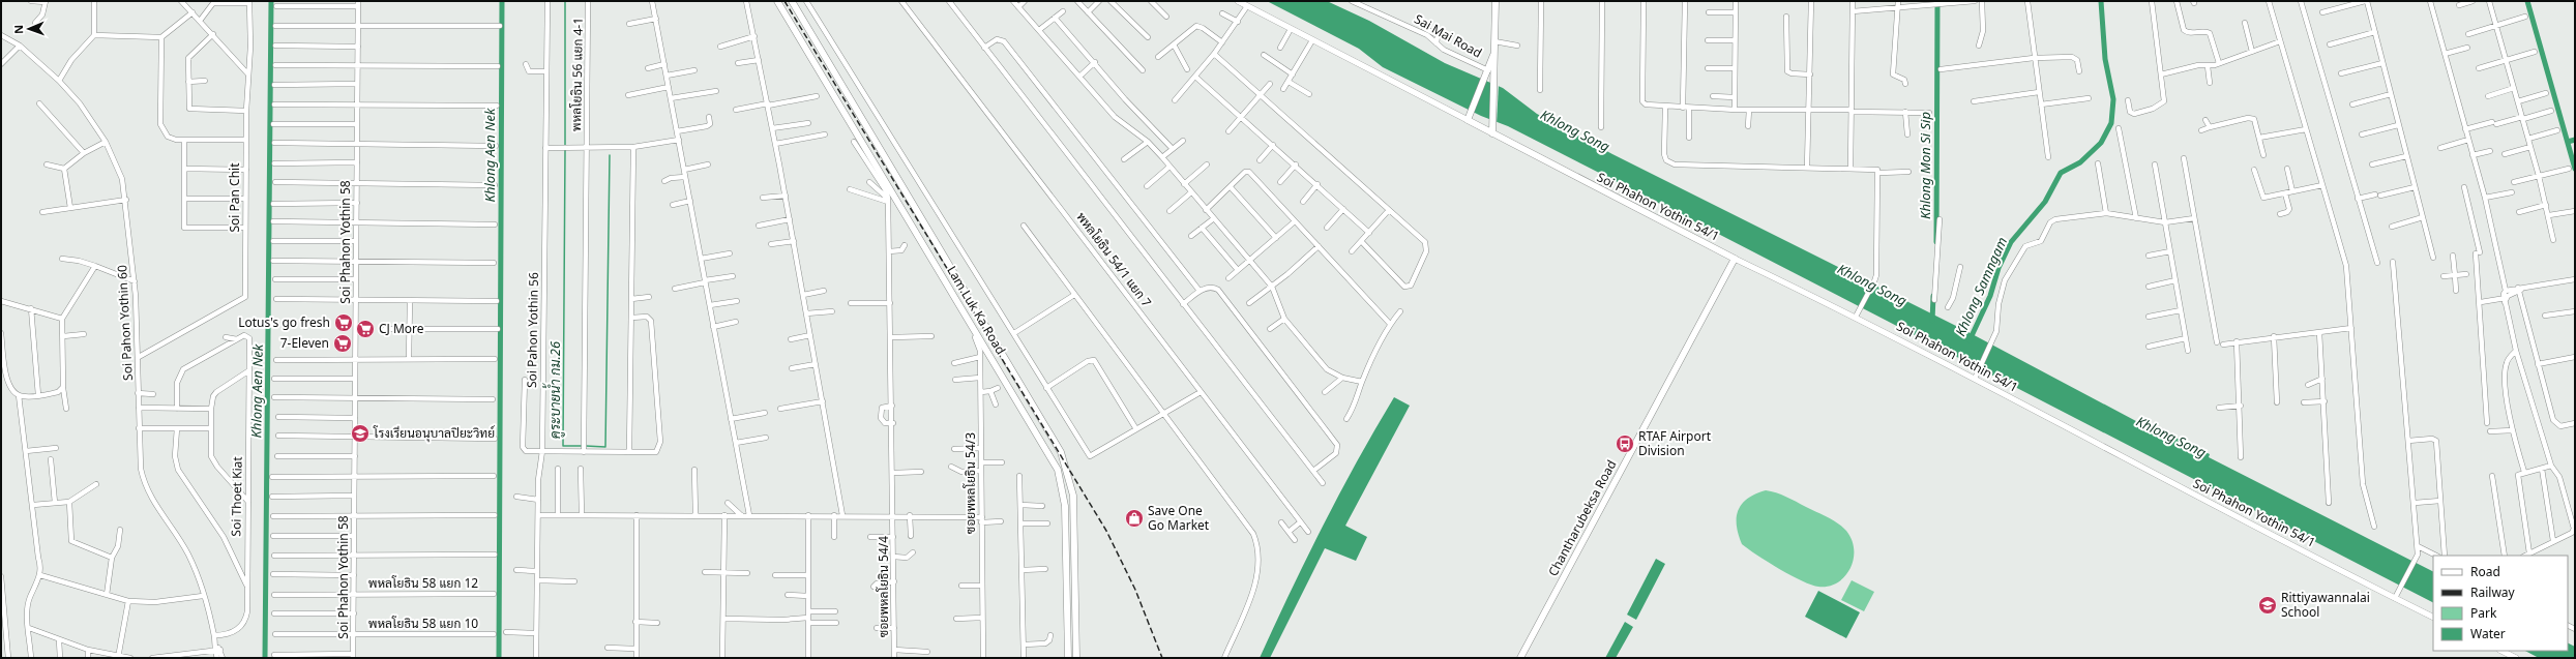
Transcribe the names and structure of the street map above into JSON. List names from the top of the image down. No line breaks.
{"streets":{"main road":["Sai Mai Road","Soi Phahon Yothin 54/1","Lam Luk Ka Road","Chantharubeksa Road"],"street":["พหลโยธิน 56 แยก 4-1","Soi Pan Chit","Soi Phahon Yothin 58","พหลโยธิน 54/1 แยก 7","Soi Pahon Yothin 60","Soi Pahon Yothin 56","ซอยพหลโยธิน 54/3","Soi Thoet Kiat","พหลโยธิน 58 แยก 12","ซอยพหลโยธิน 54/4","พหลโยธิน 58 แยก 10"]},"crossings":[["Sai Mai Road","Soi Phahon Yothin 54/1"],["Soi Pan Chit","Soi Pahon Yothin 60"],["Soi Phahon Yothin 54/1","Chantharubeksa Road"],["Soi Phahon Yothin 58","พหลโยธิน 58 แยก 12"],["Soi Phahon Yothin 58","พหลโยธิน 58 แยก 10"],["Soi Pahon Yothin 60","Soi Thoet Kiat"]],"water":["Khlong Song","Khlong Aen Nek","Khlong Mon Si Sip","Khlong Samngam","คูระบายน้ำ กม.26"],"places":{"supermarket":["Lotus's go fresh","CJ More","7-Eleven"],"school or university":["โรงเรียนอนุบาลปิยะวิทย์","Rittiyawannalai School"],"bus stop":["RTAF Airport Division"],"shop":["Save One Go Market"]},"legend":["Road","Railway","Park","Water"],"north":"left"}
